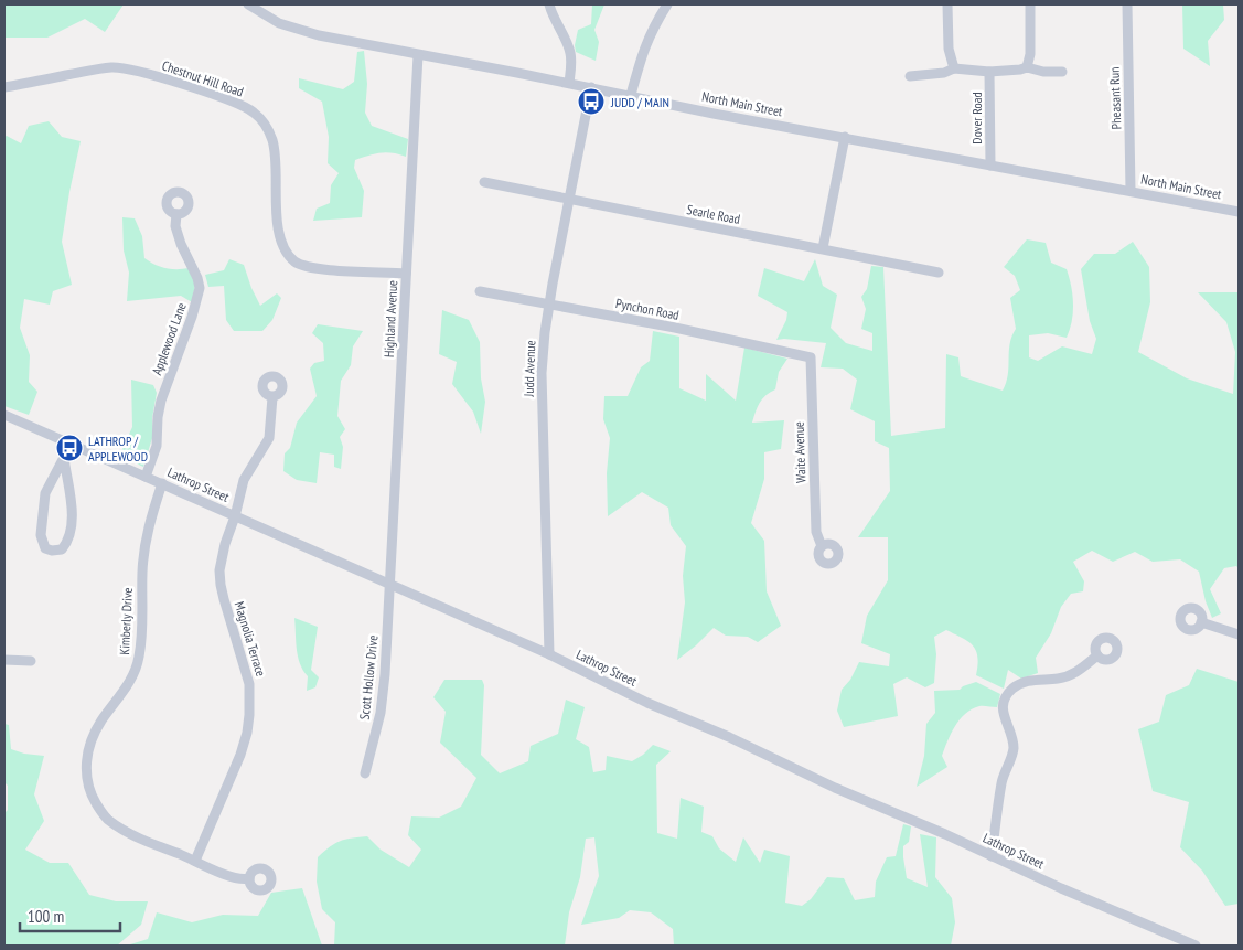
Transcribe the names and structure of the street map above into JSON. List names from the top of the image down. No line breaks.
{"streets":{"street":["Chestnut Hill Road","Pheasant Run","North Main Street","Dover Road","Searle Road","Pynchon Road","Highland Avenue","Applewood Lane","Judd Avenue","Waite Avenue","Lathrop Street","Kimberly Drive","Magnolia Terrace","Scott Hollow Drive"]},"crossings":[["Chestnut Hill Road","Highland Avenue"],["Pheasant Run","North Main Street"],["North Main Street","Dover Road"],["North Main Street","Highland Avenue"],["North Main Street","Judd Avenue"],["Searle Road","Judd Avenue"],["Pynchon Road","Judd Avenue"],["Pynchon Road","Waite Avenue"],["Highland Avenue","Lathrop Street"],["Highland Avenue","Scott Hollow Drive"],["Applewood Lane","Lathrop Street"],["Judd Avenue","Lathrop Street"],["Lathrop Street","Kimberly Drive"],["Lathrop Street","Magnolia Terrace"],["Lathrop Street","Scott Hollow Drive"],["Kimberly Drive","Magnolia Terrace"]],"places":{"bus stop":["JUDD / MAIN","LATHROP / APPLEWOOD"]},"scale_bar":"100 m"}
